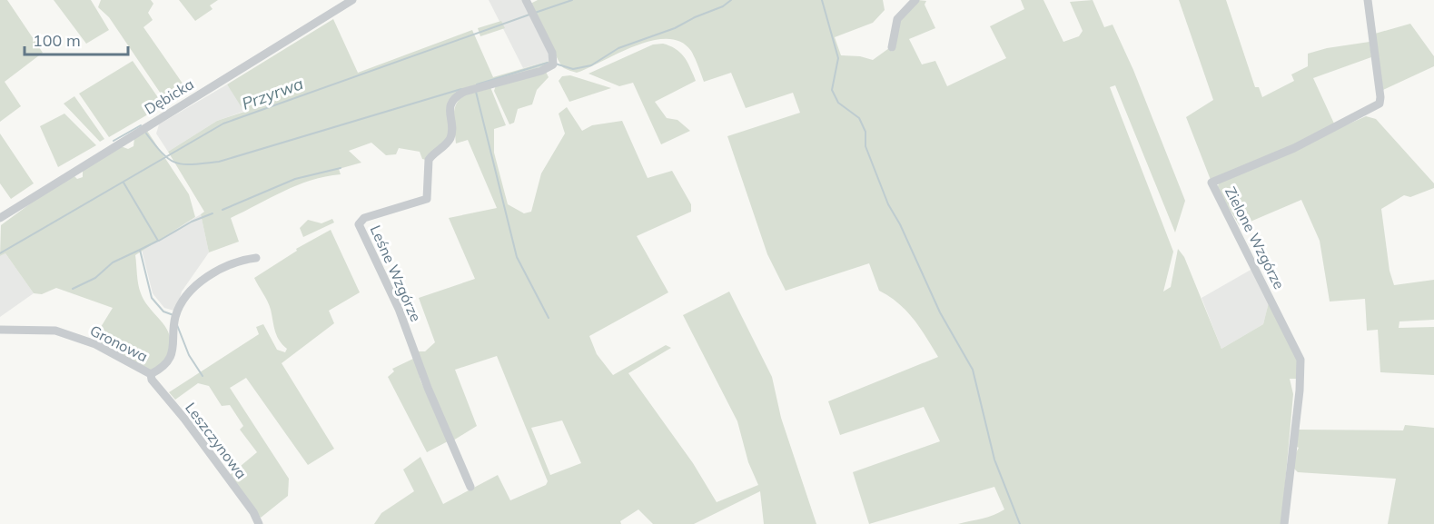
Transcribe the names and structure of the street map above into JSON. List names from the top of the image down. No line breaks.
{"streets":{"street":["Dębicka","Zielone Wzgórze","Leśne Wzgórze","Gronowa","Leszczynowa"]},"crossings":[["Gronowa","Leszczynowa"]],"water":["Przyrwa"],"scale_bar":"100 m"}
